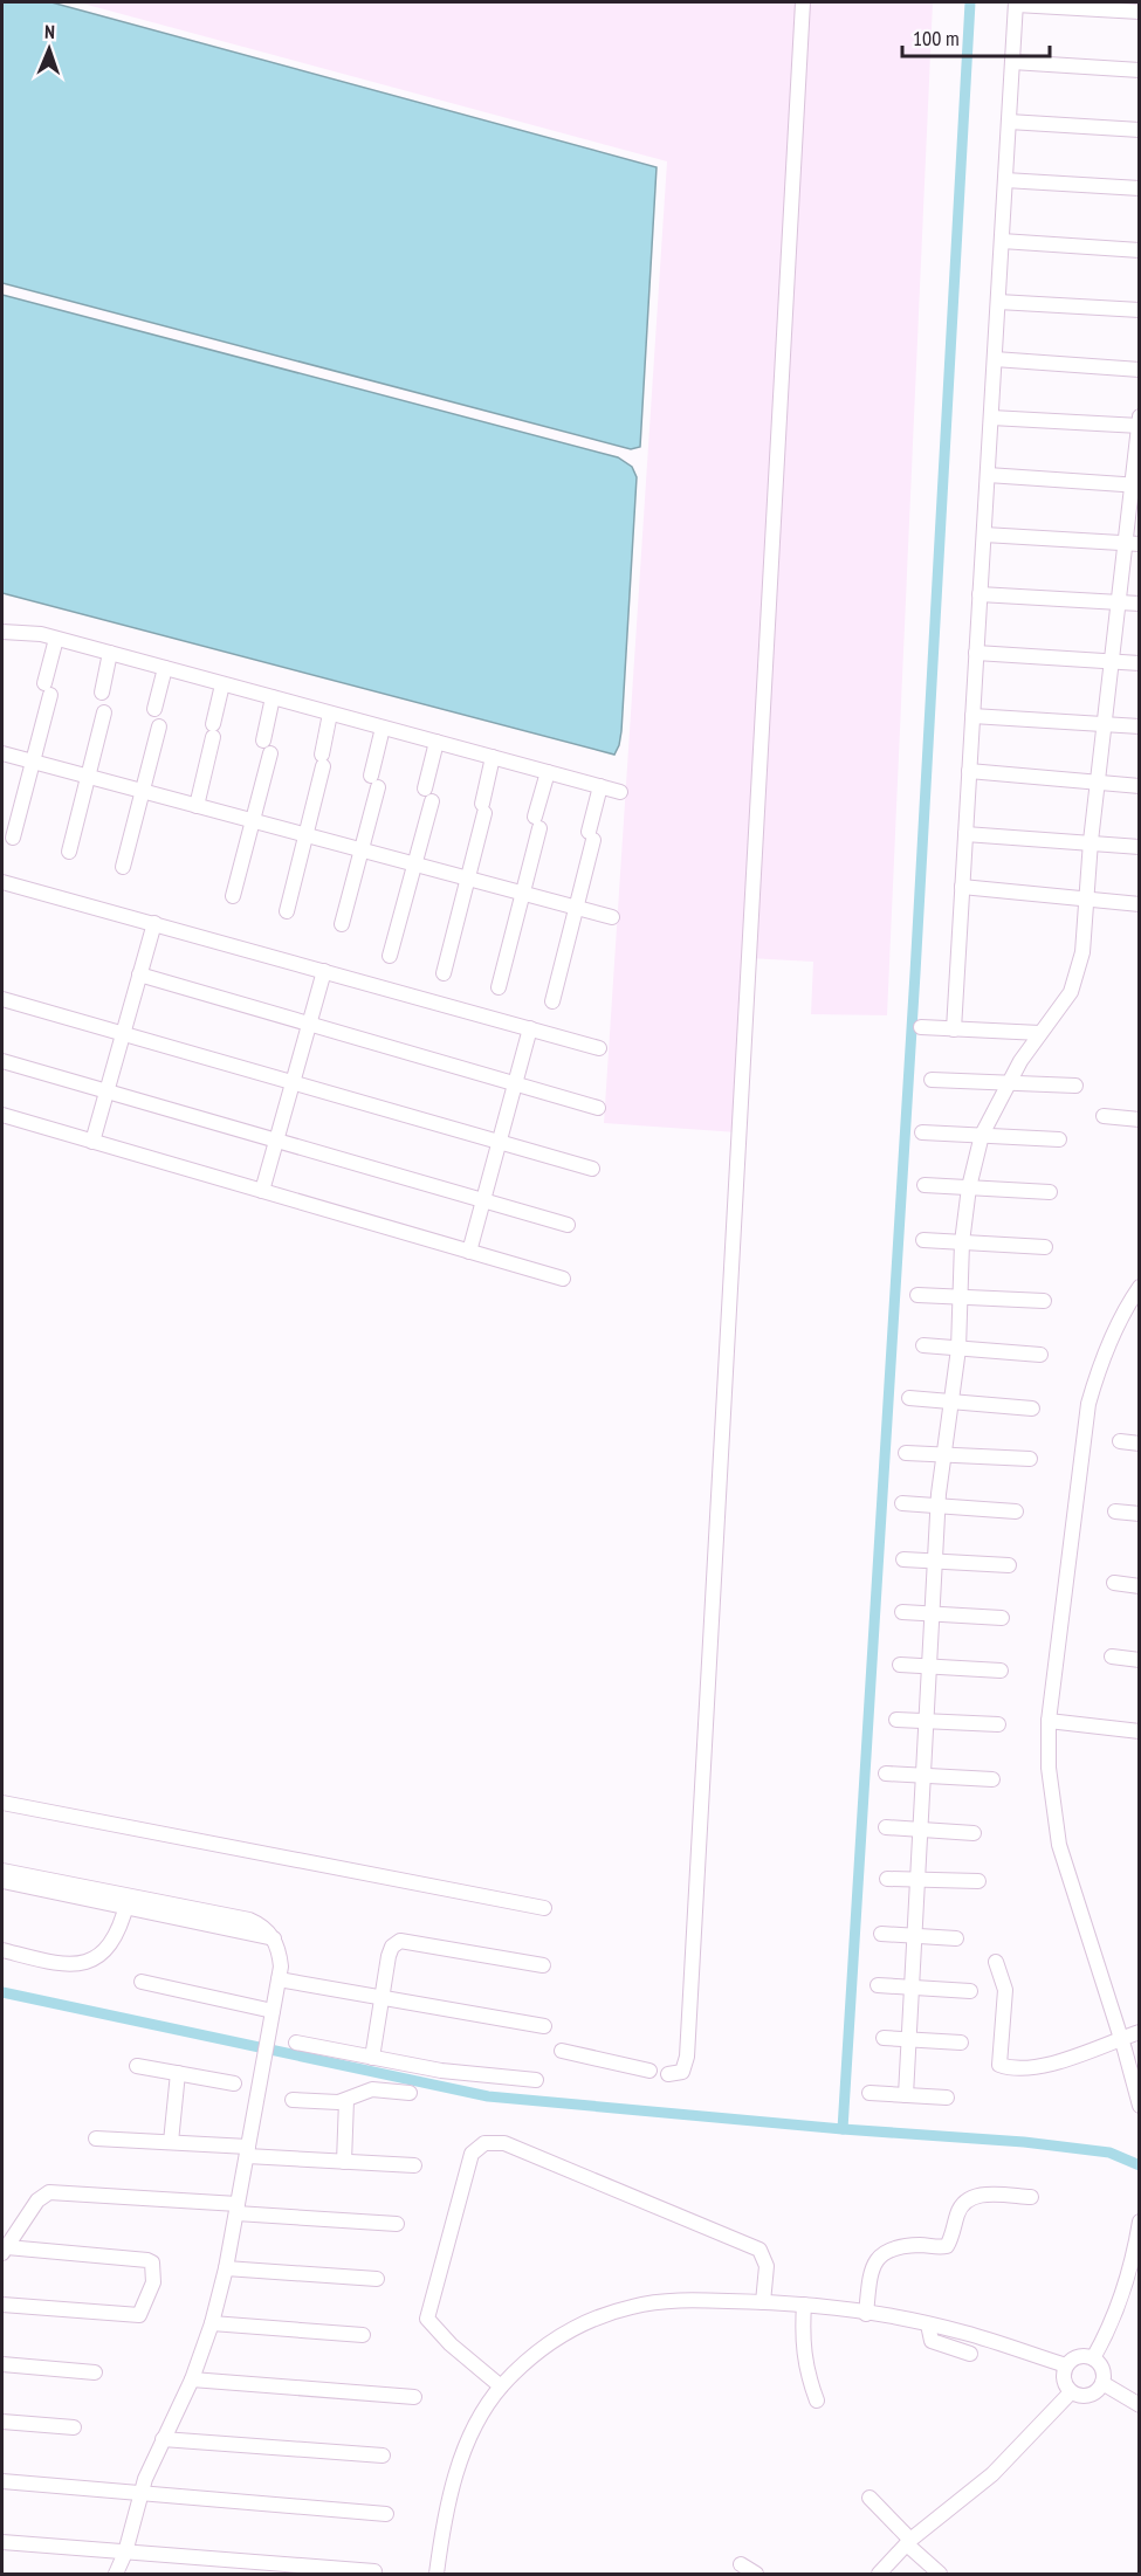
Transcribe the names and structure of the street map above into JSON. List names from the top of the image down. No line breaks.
{"scale_bar":"100 m","north":"top"}
